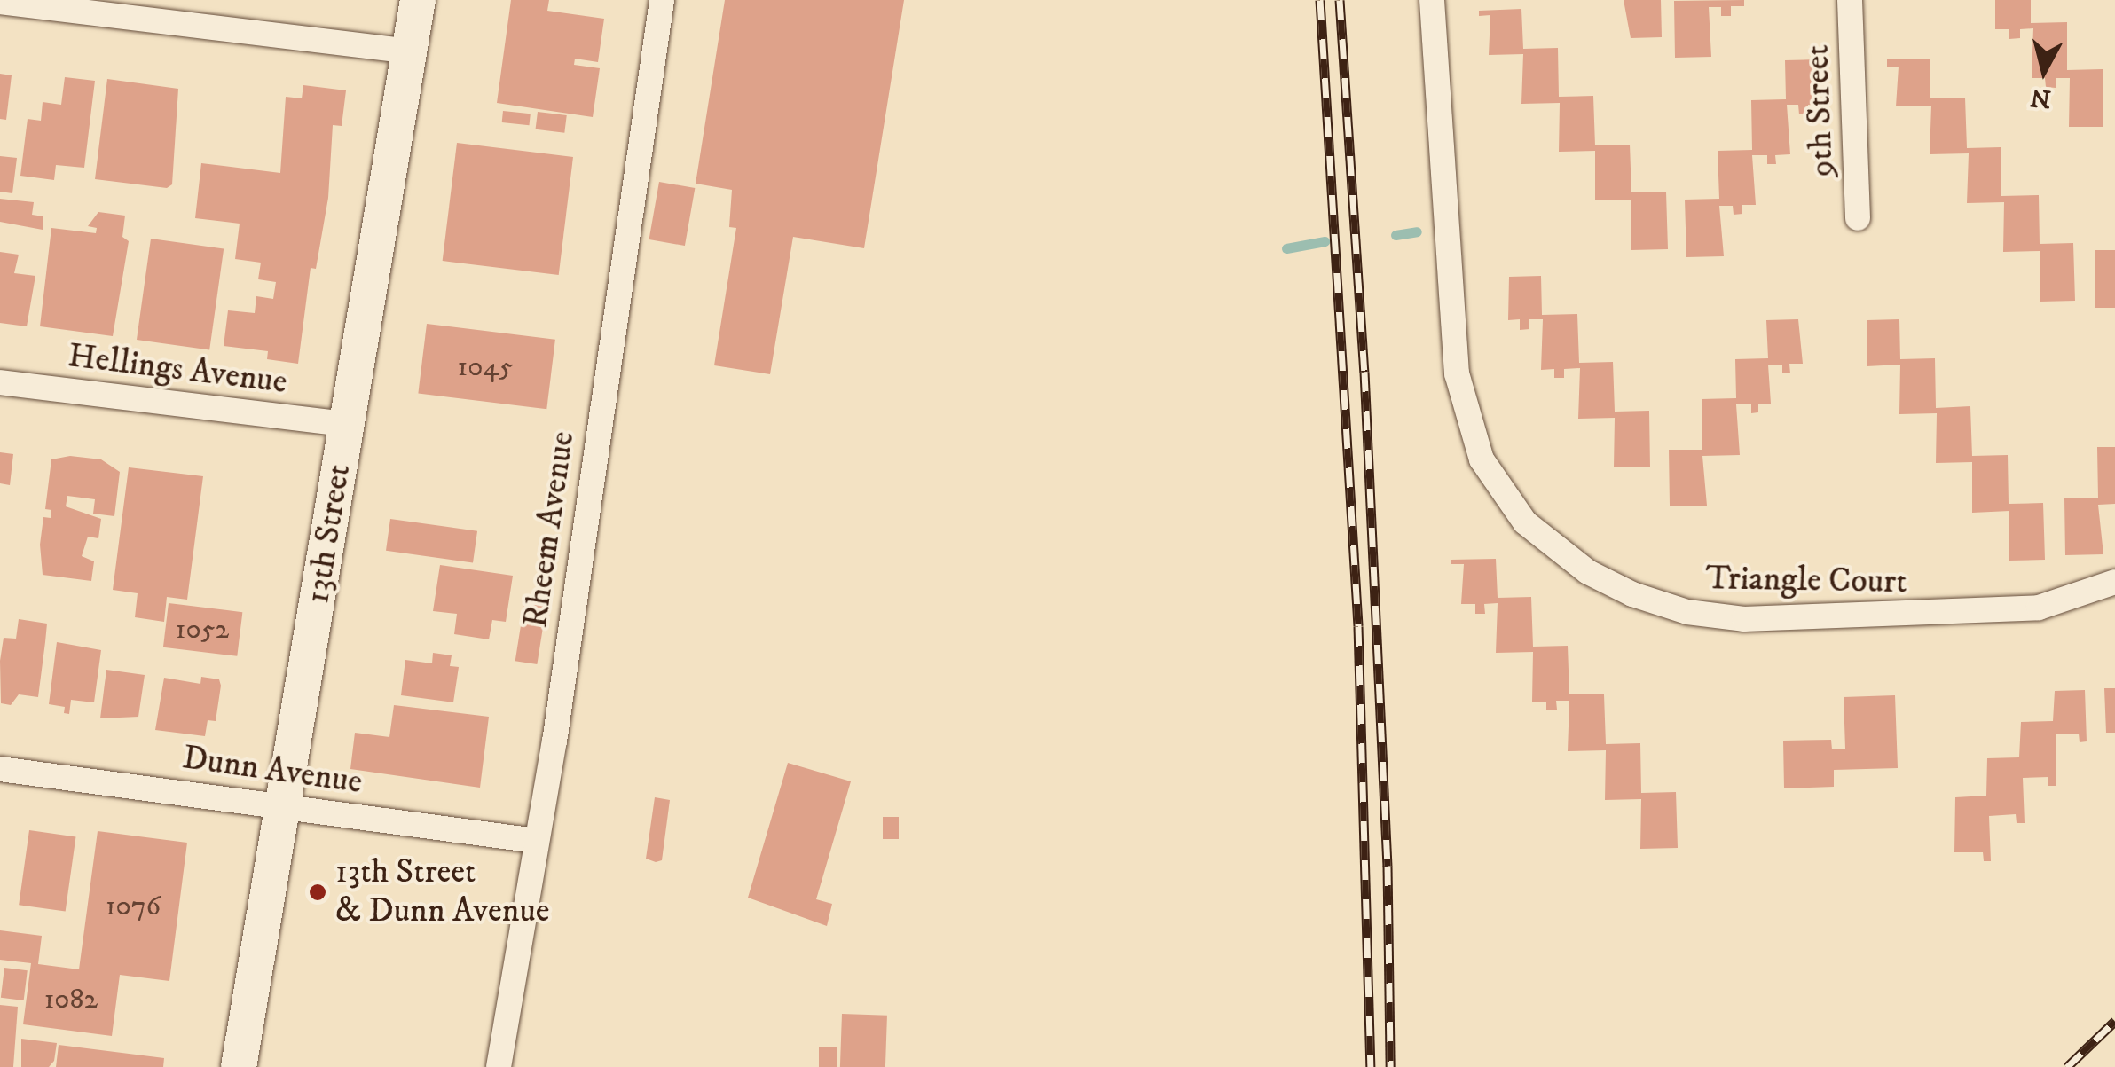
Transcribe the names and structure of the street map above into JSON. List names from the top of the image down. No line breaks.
{"streets":{"main road":["13th Street"],"street":["9th Street","Hellings Avenue","Rheem Avenue","Triangle Court","Dunn Avenue"]},"crossings":[["Hellings Avenue","13th Street"],["Rheem Avenue","Dunn Avenue"],["13th Street","Dunn Avenue"]],"places":["13th Street & Dunn Avenue"],"house_numbers":["1045","1052","1076","1082"],"north":"bottom"}
